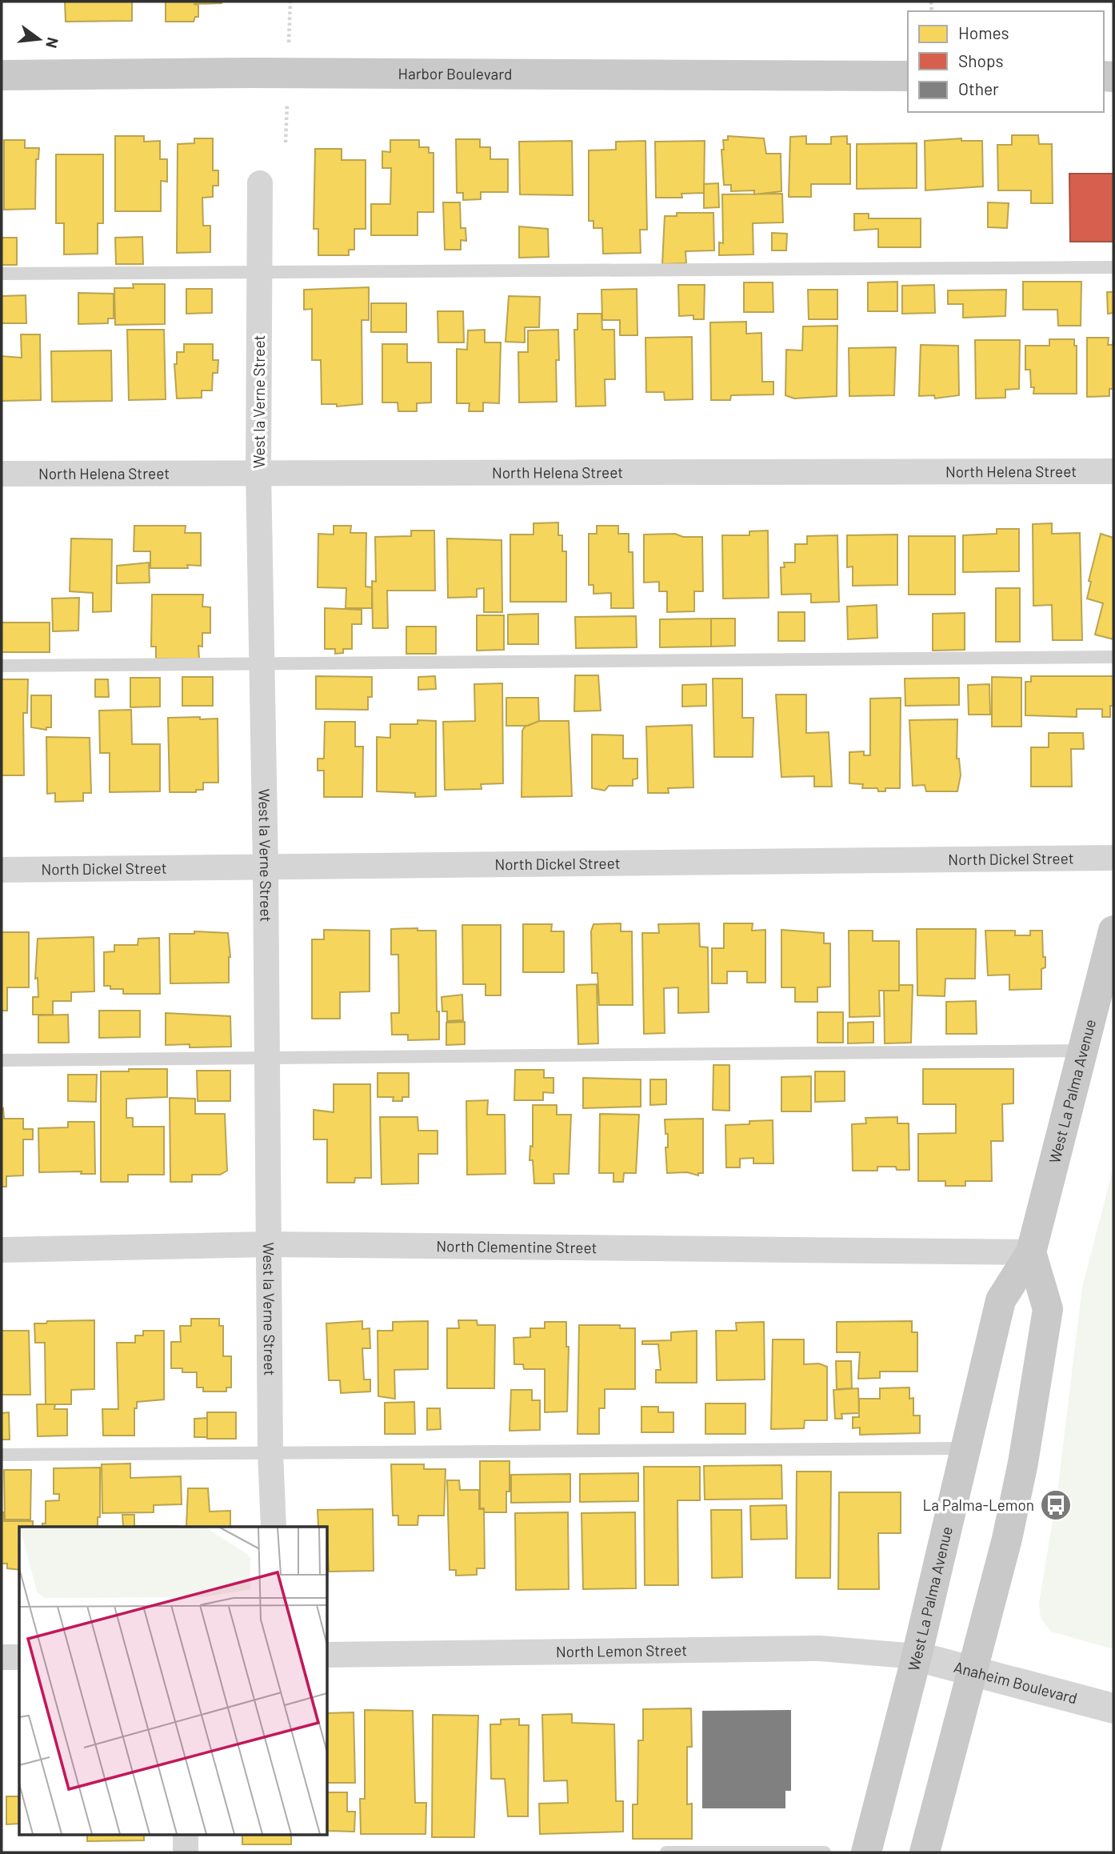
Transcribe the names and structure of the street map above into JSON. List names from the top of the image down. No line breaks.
{"streets":{"main road":["Harbor Boulevard","West La Palma Avenue"],"street":["West la Verne Street","North Helena Street","North Dickel Street","North Clementine Street","North Lemon Street","Anaheim Boulevard"]},"crossings":[["West la Verne Street","North Helena Street"],["West la Verne Street","North Dickel Street"],["West la Verne Street","North Clementine Street"],["West La Palma Avenue","North Clementine Street"],["West La Palma Avenue","North Lemon Street"],["West La Palma Avenue","Anaheim Boulevard"],["North Lemon Street","Anaheim Boulevard"]],"places":{"bus stop":["La Palma-Lemon"]},"legend":["Homes","Shops","Other"],"north":"right"}
